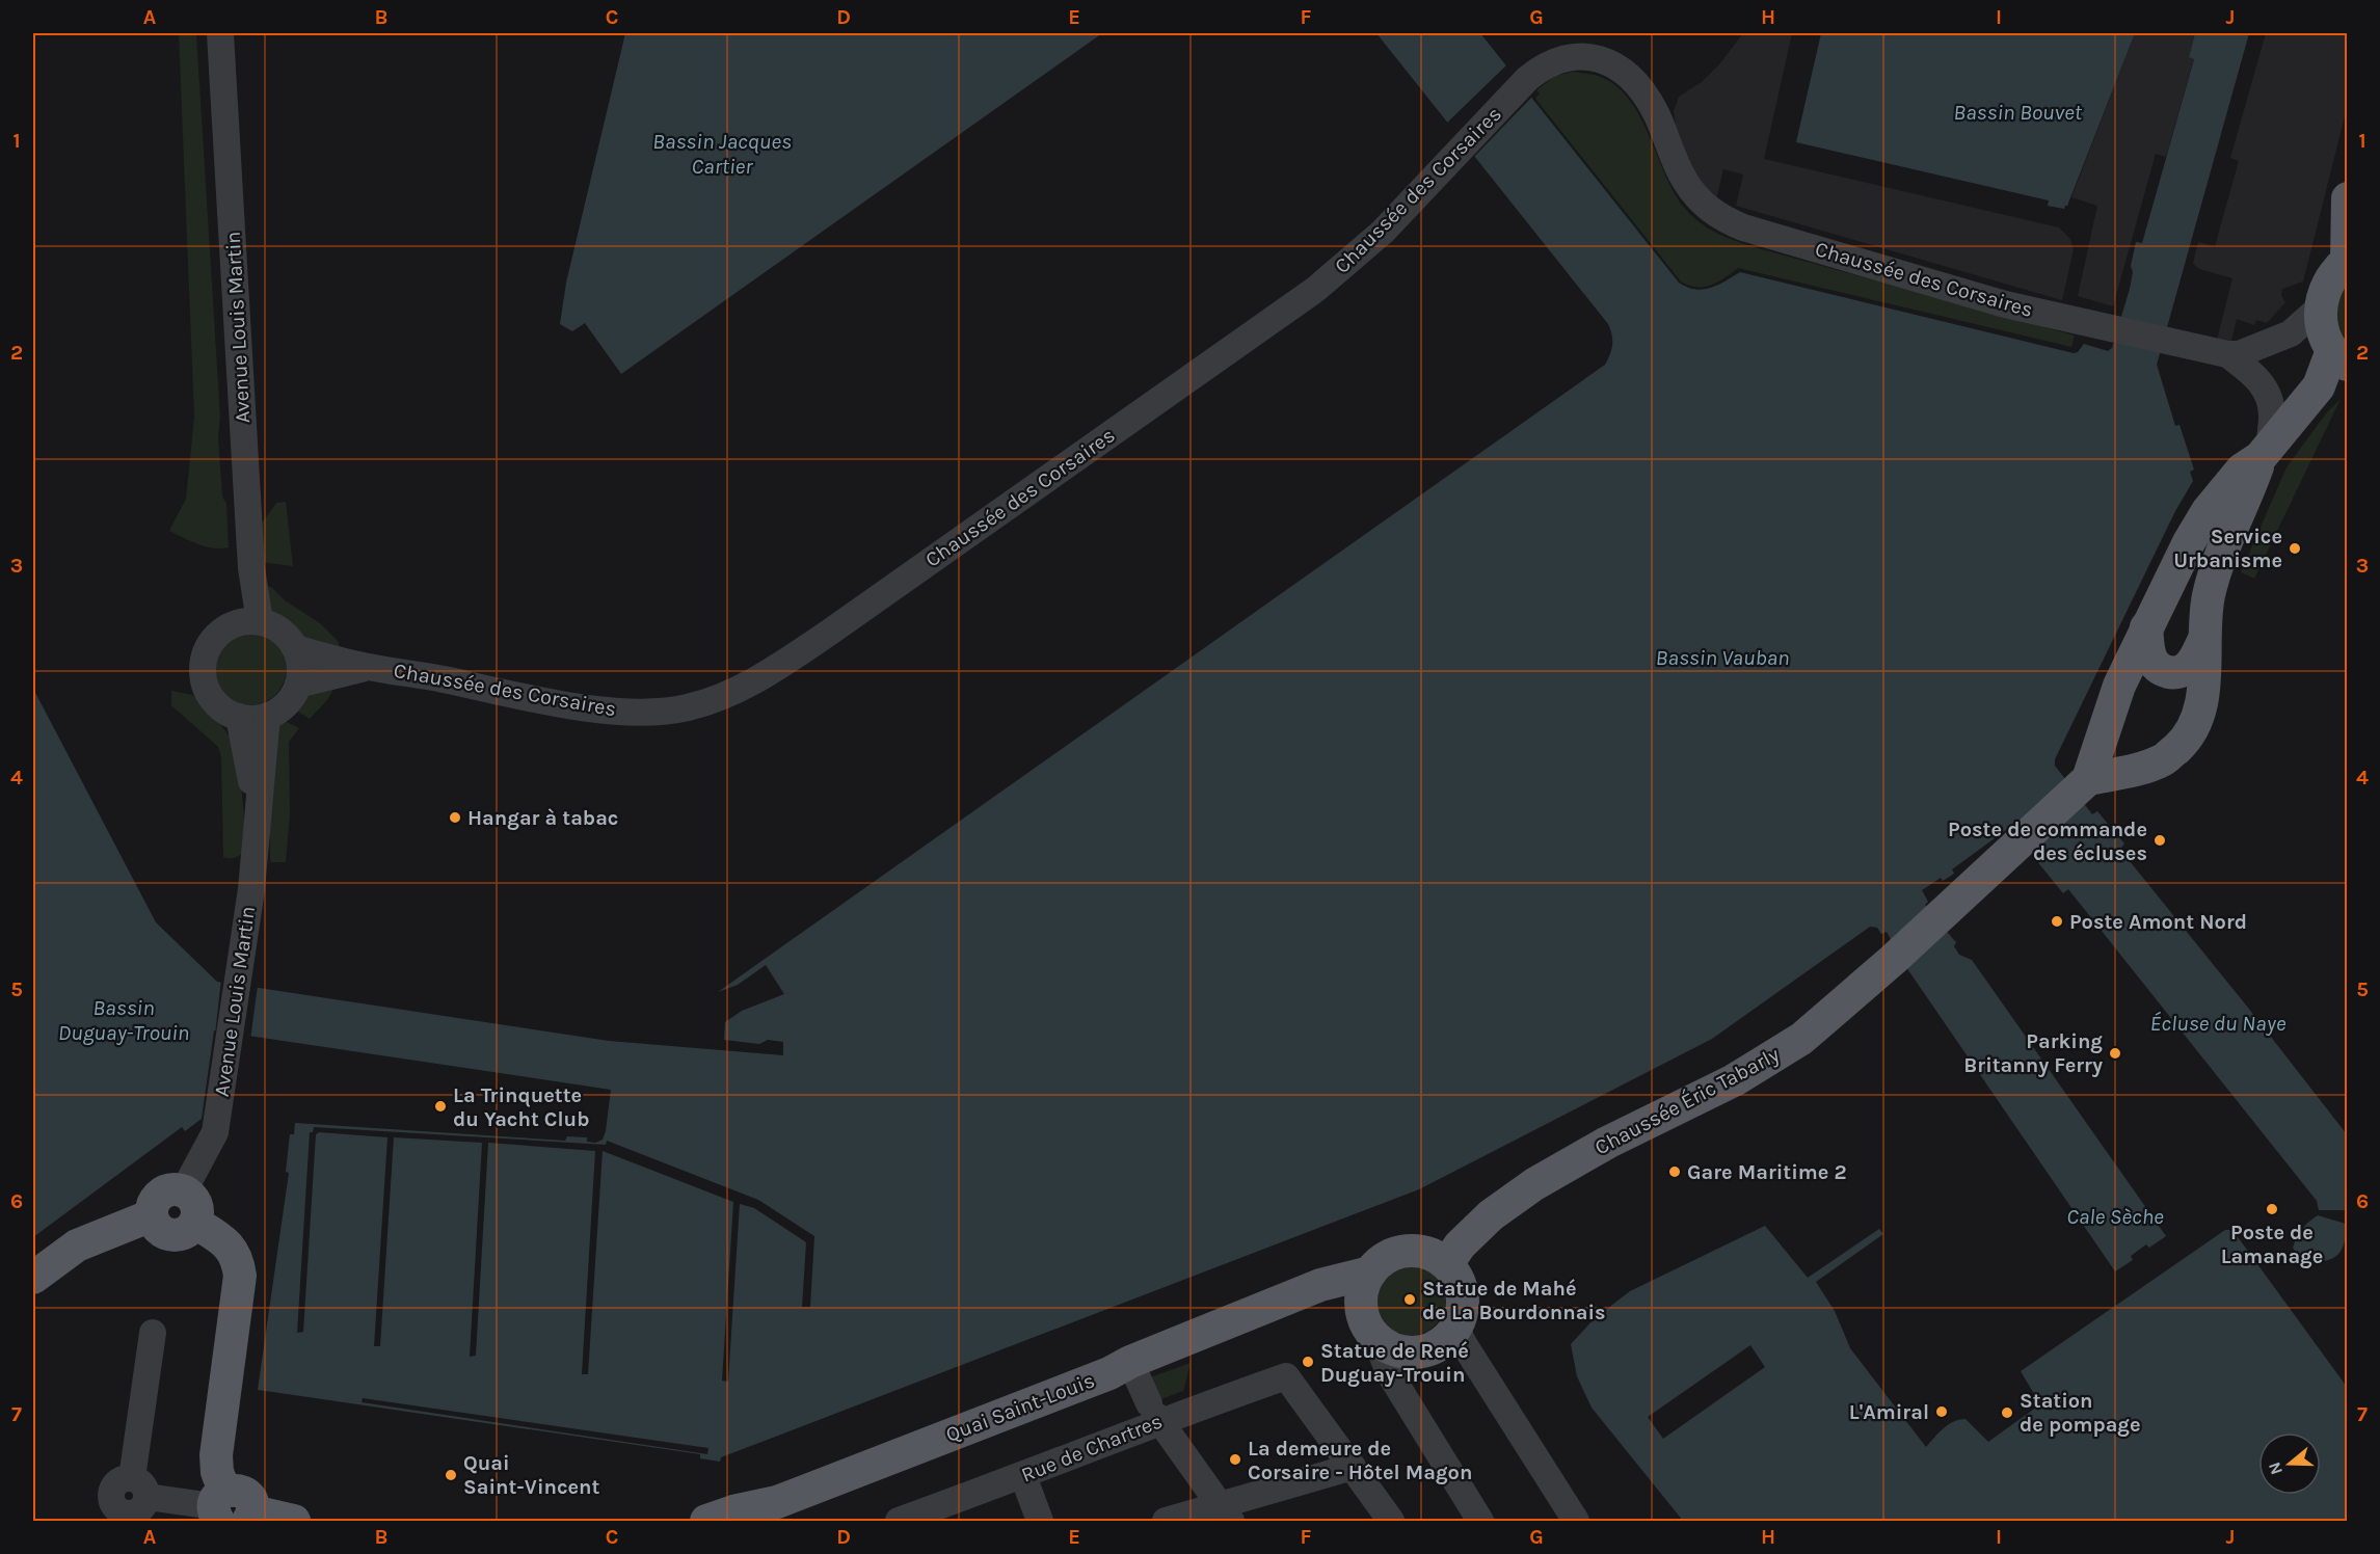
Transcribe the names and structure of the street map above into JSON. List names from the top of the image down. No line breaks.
{"streets":{"main road":["Chaussée Éric Tabarly","Quai Saint-Louis"],"street":["Chaussée des Corsaires","Avenue Louis Martin","Rue de Chartres"]},"crossings":[["Chaussée des Corsaires","Avenue Louis Martin"],["Chaussée Éric Tabarly","Quai Saint-Louis"]],"water":["Bassin Bouvet","Bassin Jacques Cartier","Bassin Vauban","Bassin Duguay-Trouin","Écluse du Naye","Cale Sèche"],"places":["Service Urbanisme","Hangar à tabac","Poste de commande des écluses","Poste Amont Nord","Parking Britanny Ferry","La Trinquette du Yacht Club","Gare Maritime 2","Poste de Lamanage","Statue de Mahé de La Bourdonnais","Statue de René Duguay-Trouin","L'Amiral","Station de pompage","La demeure de Corsaire - Hôtel Magon","Quai Saint-Vincent"],"north":"left","grid":{"columns":["A","B","C","D","E","F","G","H","I","J"],"rows":["1","2","3","4","5","6","7"]}}
